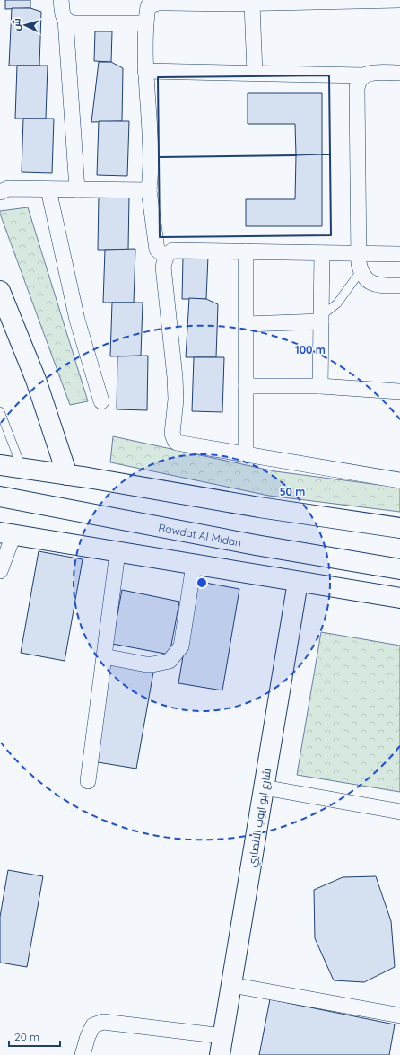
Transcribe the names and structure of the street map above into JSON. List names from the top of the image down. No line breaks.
{"streets":{"main road":["Rawdat Al Midan","شارع ابو ايوب الانصاري"]},"scale_bar":"20 m","north":"left","rings":["100 m","50 m"]}
